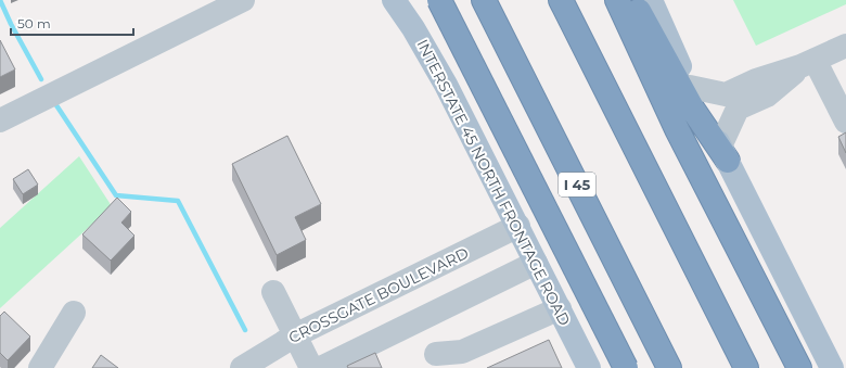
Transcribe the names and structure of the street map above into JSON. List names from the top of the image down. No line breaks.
{"streets":{"highway":["I 45"],"main road":["INTERSTATE 45 NORTH FRONTAGE ROAD"],"street":["CROSSGATE BOULEVARD"]},"crossings":[["INTERSTATE 45 NORTH FRONTAGE ROAD","CROSSGATE BOULEVARD"]],"scale_bar":"50 m"}
